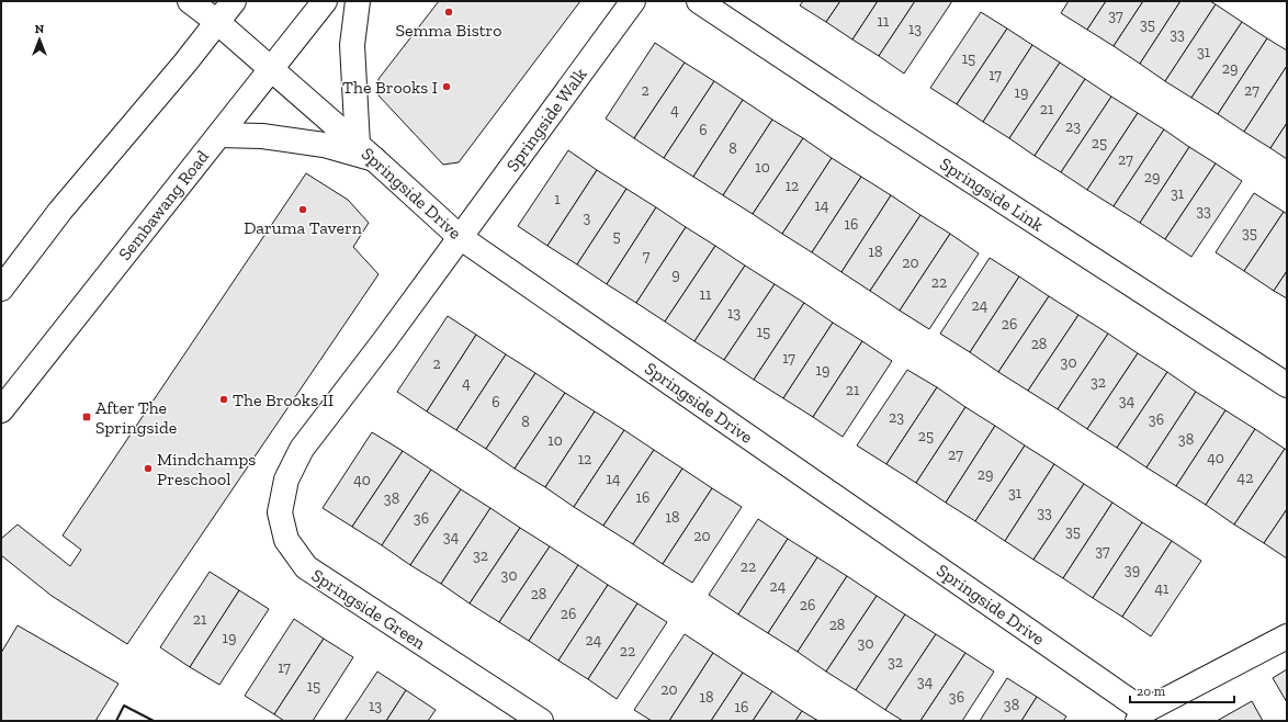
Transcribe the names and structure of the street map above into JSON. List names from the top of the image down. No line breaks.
{"streets":{"street":["Springside Walk","Springside Drive","Springside Link","Sembawang Road","Springside Green"]},"crossings":[["Springside Walk","Springside Drive"],["Springside Walk","Springside Green"],["Springside Drive","Sembawang Road"],["Springside Drive","Springside Green"]],"places":{"other":["Semma Bistro","The Brooks I","Daruma Tavern","The Brooks II","Mindchamps Preschool"],"transit":["After The Springside"]},"house_numbers":["37","11","35","13","33","31","15","29","17","2","27","19","21","4","23","6","25","8","27","10","29","12","31","1","14","33","3","16","35","5","18","7","20","9","22","11","24","13","26","15","28","17","30","2","19","32","4","21","34","6","23","36","8","25","38","10","27","40","12","29","42","14","40","31","16","38","33","18","36","35","20","34","37","32","22","39","30","24","41","28","26","26","21","28","19","24","30","22","32","17","34","15","20","18","36","38","13","16"],"scale_bar":"20 m","north":"top"}
